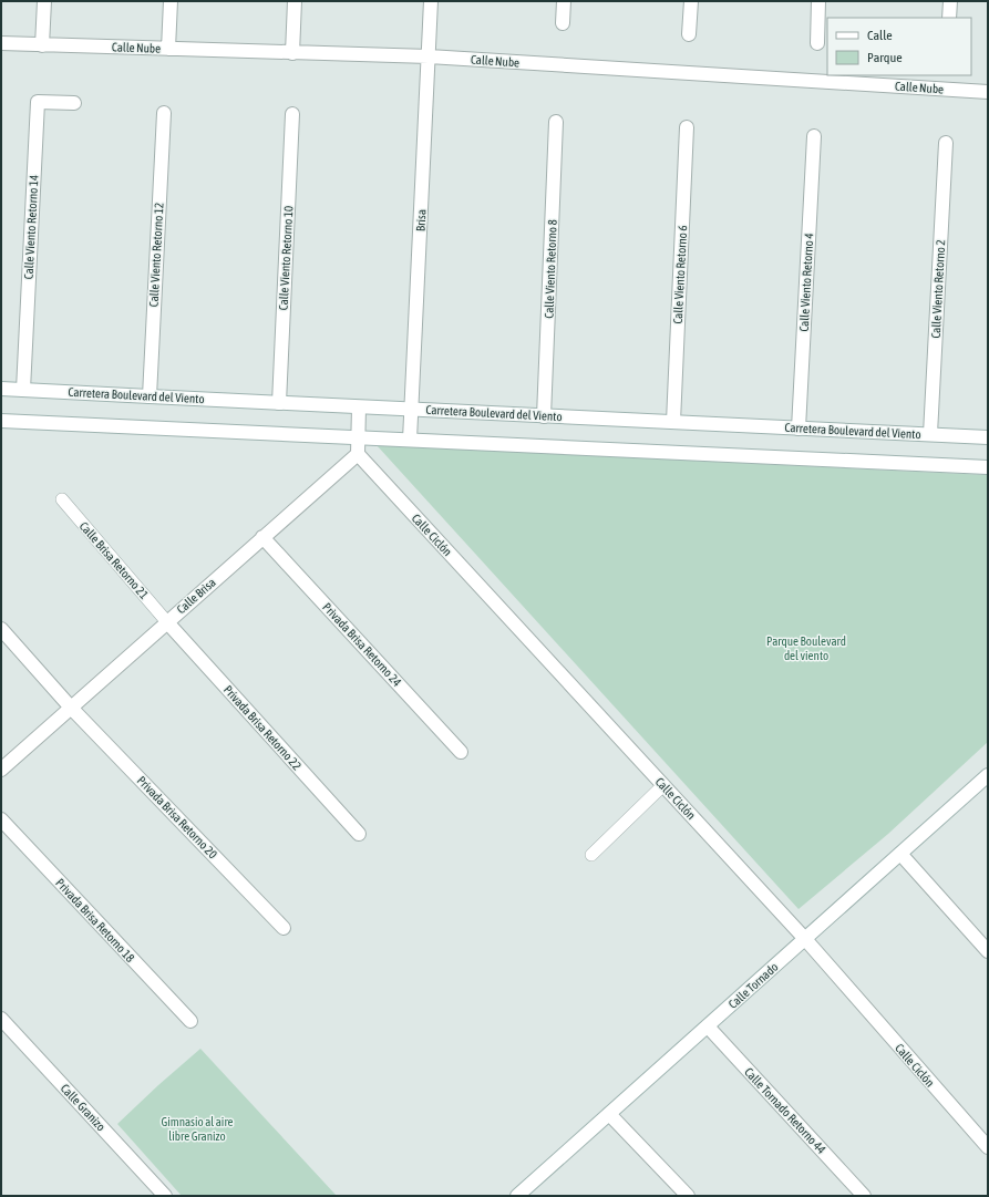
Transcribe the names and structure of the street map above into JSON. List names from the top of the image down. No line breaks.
{"streets":{"street":["Calle Nube","Brisa","Calle Viento Retorno 14","Calle Viento Retorno 12","Calle Viento Retorno 10","Calle Viento Retorno 8","Calle Viento Retorno 6","Calle Viento Retorno 4","Calle Viento Retorno 2","Carretera Boulevard del Viento","Calle Ciclón","Calle Brisa","Privada Brisa Retorno 24","Privada Brisa Retorno 22","Privada Brisa Retorno 20","Privada Brisa Retorno 18","Calle Tornado","Calle Granizo","Calle Tornado Retorno 44"],"lane":["Calle Brisa Retorno 21"]},"crossings":[["Calle Nube","Brisa"],["Brisa","Carretera Boulevard del Viento"],["Calle Viento Retorno 14","Carretera Boulevard del Viento"],["Calle Viento Retorno 12","Carretera Boulevard del Viento"],["Calle Viento Retorno 10","Carretera Boulevard del Viento"],["Calle Viento Retorno 8","Carretera Boulevard del Viento"],["Calle Viento Retorno 6","Carretera Boulevard del Viento"],["Calle Viento Retorno 4","Carretera Boulevard del Viento"],["Calle Viento Retorno 2","Carretera Boulevard del Viento"],["Calle Ciclón","Calle Brisa"],["Calle Ciclón","Calle Tornado"],["Calle Brisa Retorno 21","Calle Brisa"],["Calle Brisa Retorno 21","Privada Brisa Retorno 22"],["Calle Brisa","Privada Brisa Retorno 24"],["Calle Brisa","Privada Brisa Retorno 22"],["Calle Brisa","Privada Brisa Retorno 20"],["Calle Tornado","Calle Tornado Retorno 44"]],"parks":["Parque Boulevard del viento","Gimnasio al aire libre Granizo"],"legend":["Calle","Parque"]}
